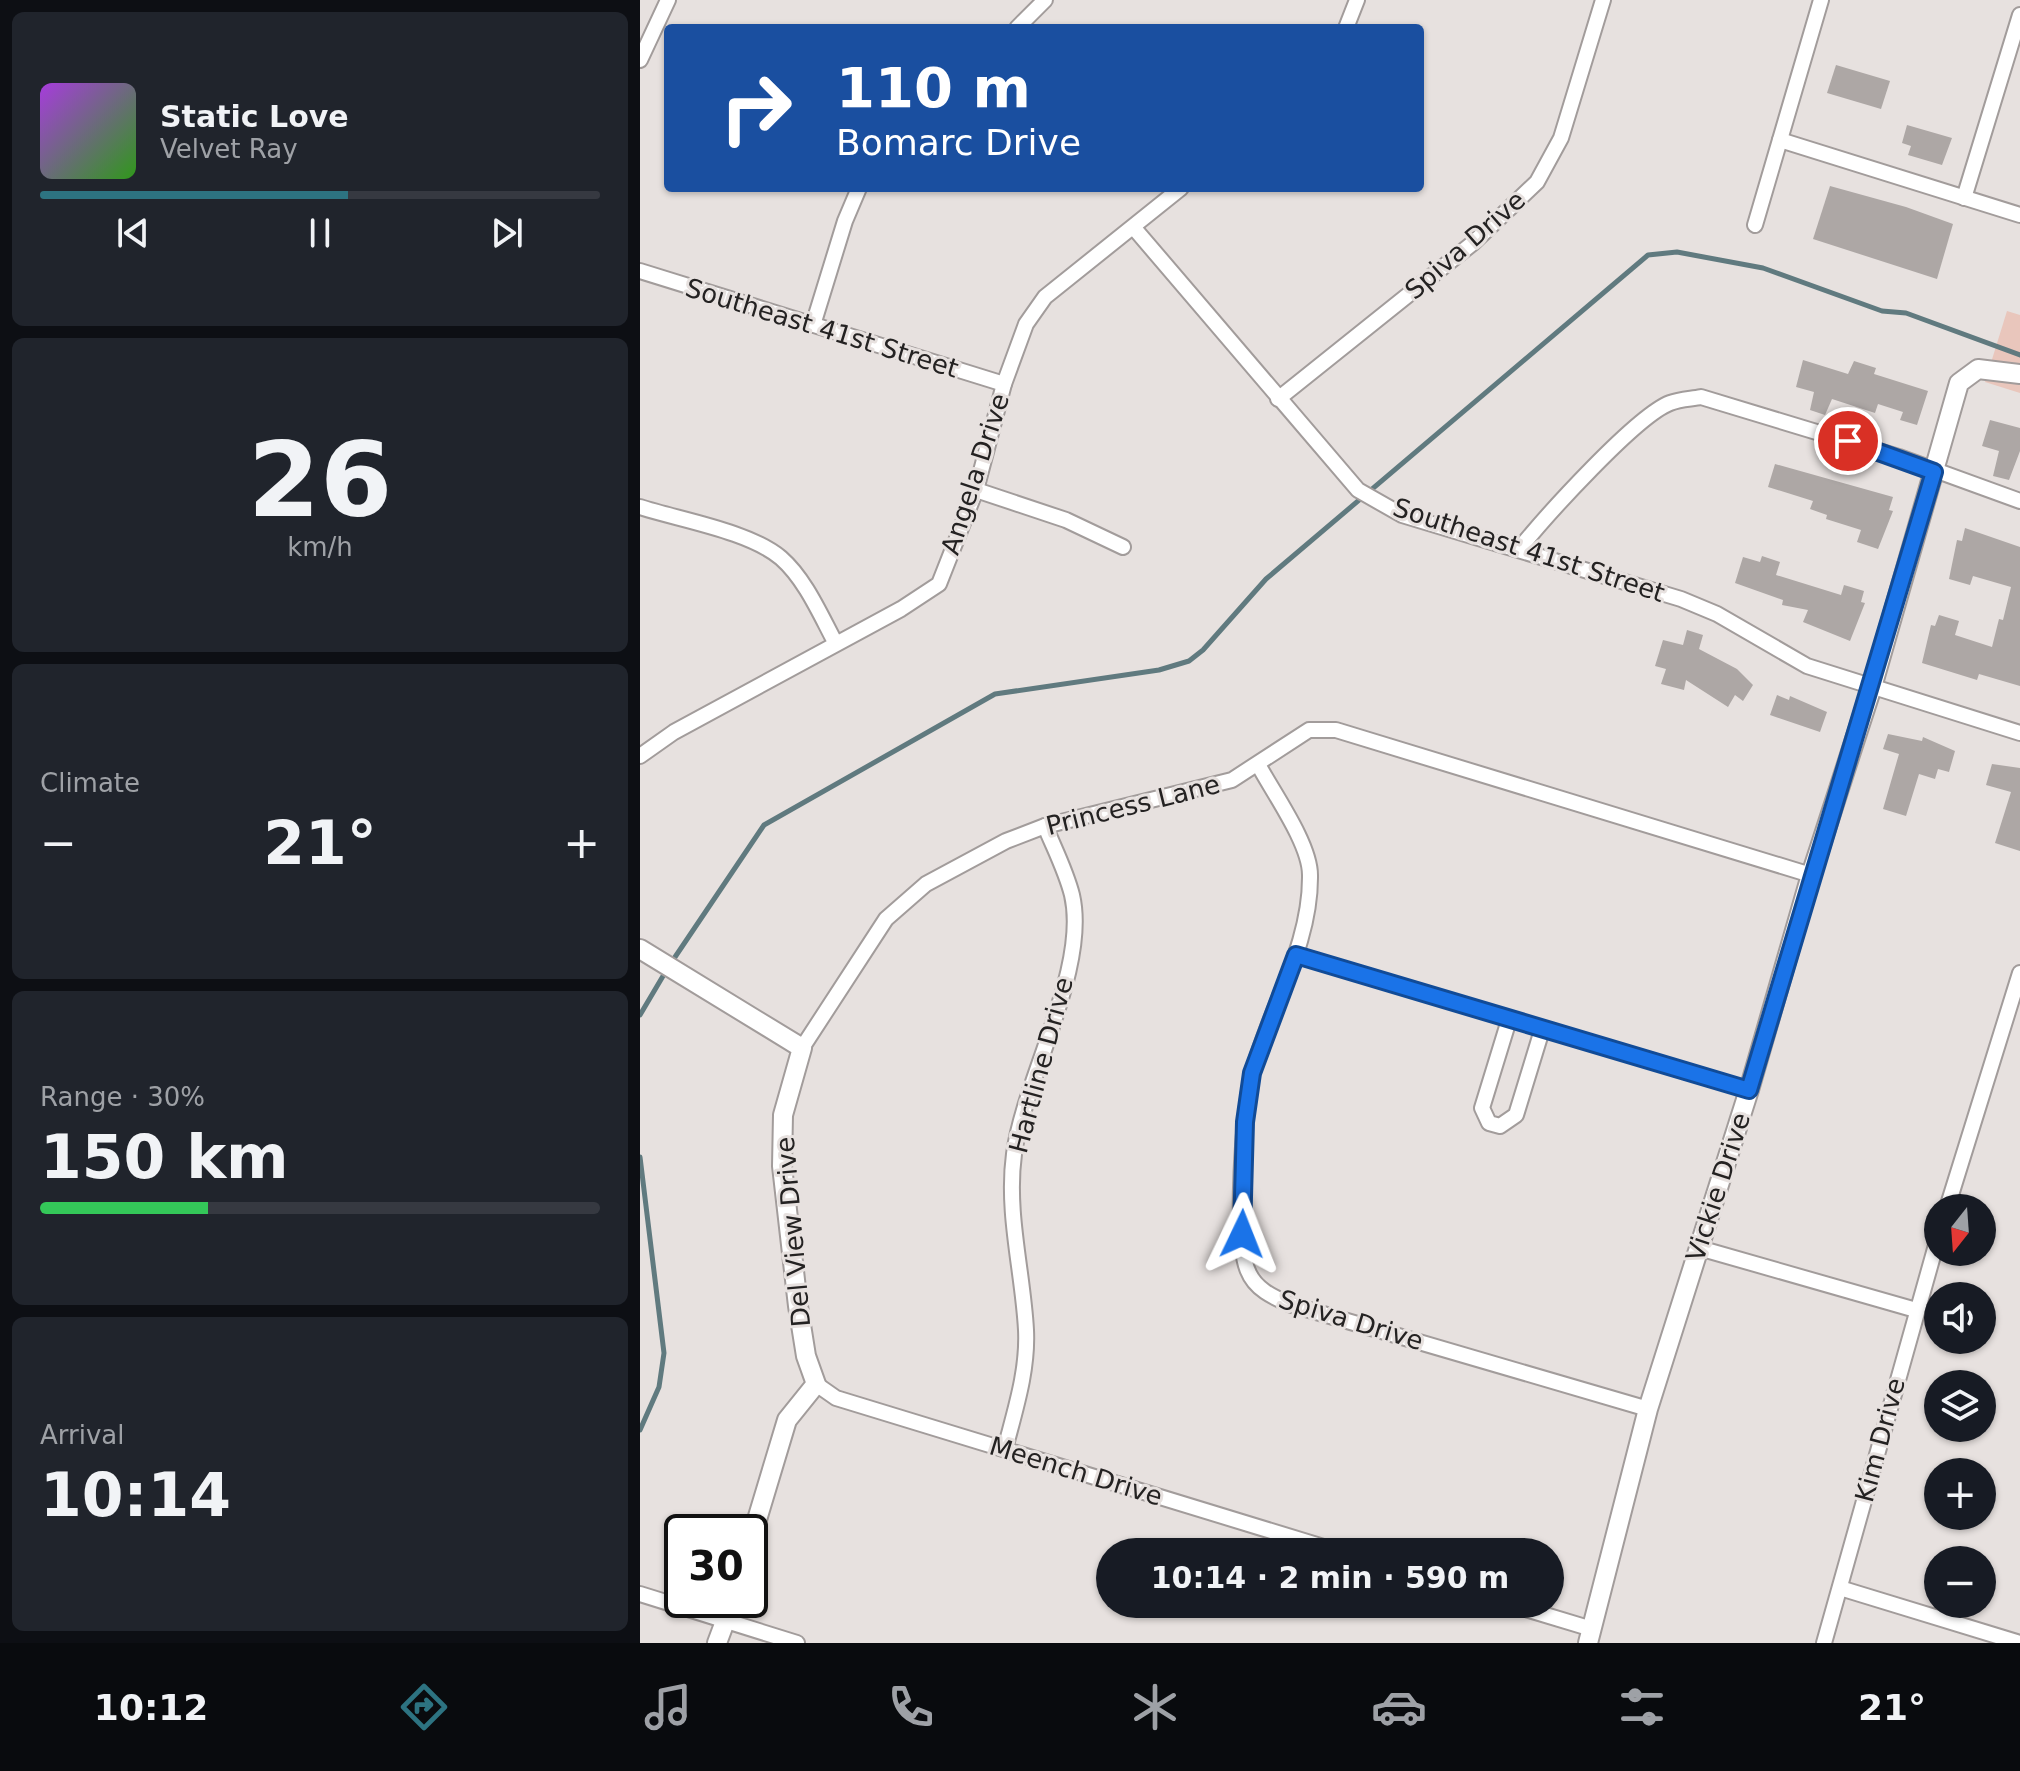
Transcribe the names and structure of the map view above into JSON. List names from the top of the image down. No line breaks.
{"streets":{"street":["Spiva Drive","Southeast 41st Street","Angela Drive","Princess Lane","Hartline Drive","Vickie Drive","Del View Drive","Kim Drive","Meench Drive"]},"crossings":[["Spiva Drive","Southeast 41st Street"],["Spiva Drive","Princess Lane"],["Spiva Drive","Vickie Drive"],["Southeast 41st Street","Angela Drive"],["Southeast 41st Street","Vickie Drive"],["Princess Lane","Hartline Drive"],["Princess Lane","Vickie Drive"],["Princess Lane","Del View Drive"],["Hartline Drive","Meench Drive"],["Del View Drive","Meench Drive"]],"north":"bottom","page":{"turn":["110 m","Bomarc Drive"],"song":["Static Love","Velvet Ray"],"tile":[["26","km/h"],"Climate",["Range · 30%","150 km"],["Arrival","10:14"]],"heat":["−","21°","+"],"map_buttons":["+","−"],"limit":"30","trip":"10:14 · 2 min · 590 m","tabs":["10:12","21°"]}}
